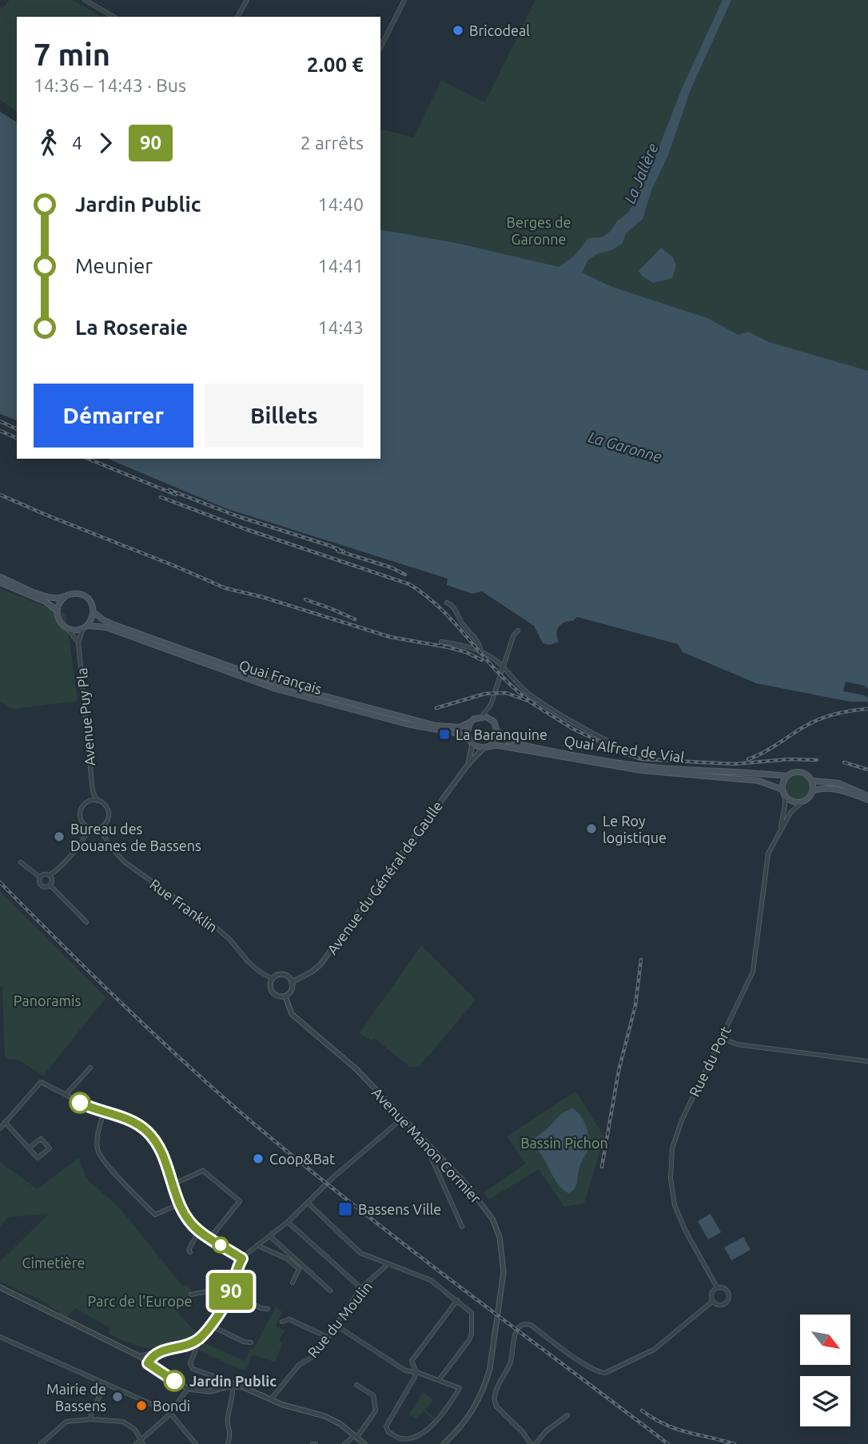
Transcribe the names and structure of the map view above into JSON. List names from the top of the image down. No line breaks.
{"streets":{"main road":["Quai Français","Quai Alfred de Vial"],"street":["Avenue Puy Pla","Avenue du Général de Gaulle","Rue Franklin","Rue du Port","Avenue Manon Cormier","Rue du Moulin"]},"crossings":[["Quai Français","Avenue Puy Pla"],["Quai Français","Quai Alfred de Vial"],["Quai Français","Avenue du Général de Gaulle"],["Avenue Puy Pla","Rue Franklin"],["Quai Alfred de Vial","Avenue du Général de Gaulle"],["Quai Alfred de Vial","Rue du Port"],["Avenue du Général de Gaulle","Rue Franklin"],["Avenue du Général de Gaulle","Avenue Manon Cormier"],["Rue Franklin","Avenue Manon Cormier"]],"water":["La Jallère","La Garonne"],"parks":["Berges de Garonne","Panoramis","Bassin Pichon","Cimetière","Parc de l'Europe"],"places":{"other":["Bricodeal","Le Roy logistique","Bureau des Douanes de Bassens","Coop&Bat","Jardin Public","Mairie de Bassens","Bondi"],"transit":["La Baranquine","Bassens Ville"]},"lines":["bus line 90"],"north":"bottom right","page":{"on_map":"90","heading":["7 min","14:36 – 14:43 · Bus","2.00 €"],"legs":["4","90","2 arrêts"],"list":[{"name":"Jardin Public","value":"14:40"},{"name":"Meunier","value":"14:41"},{"name":"La Roseraie","value":"14:43"}],"buttons":["Démarrer","Billets"]}}
